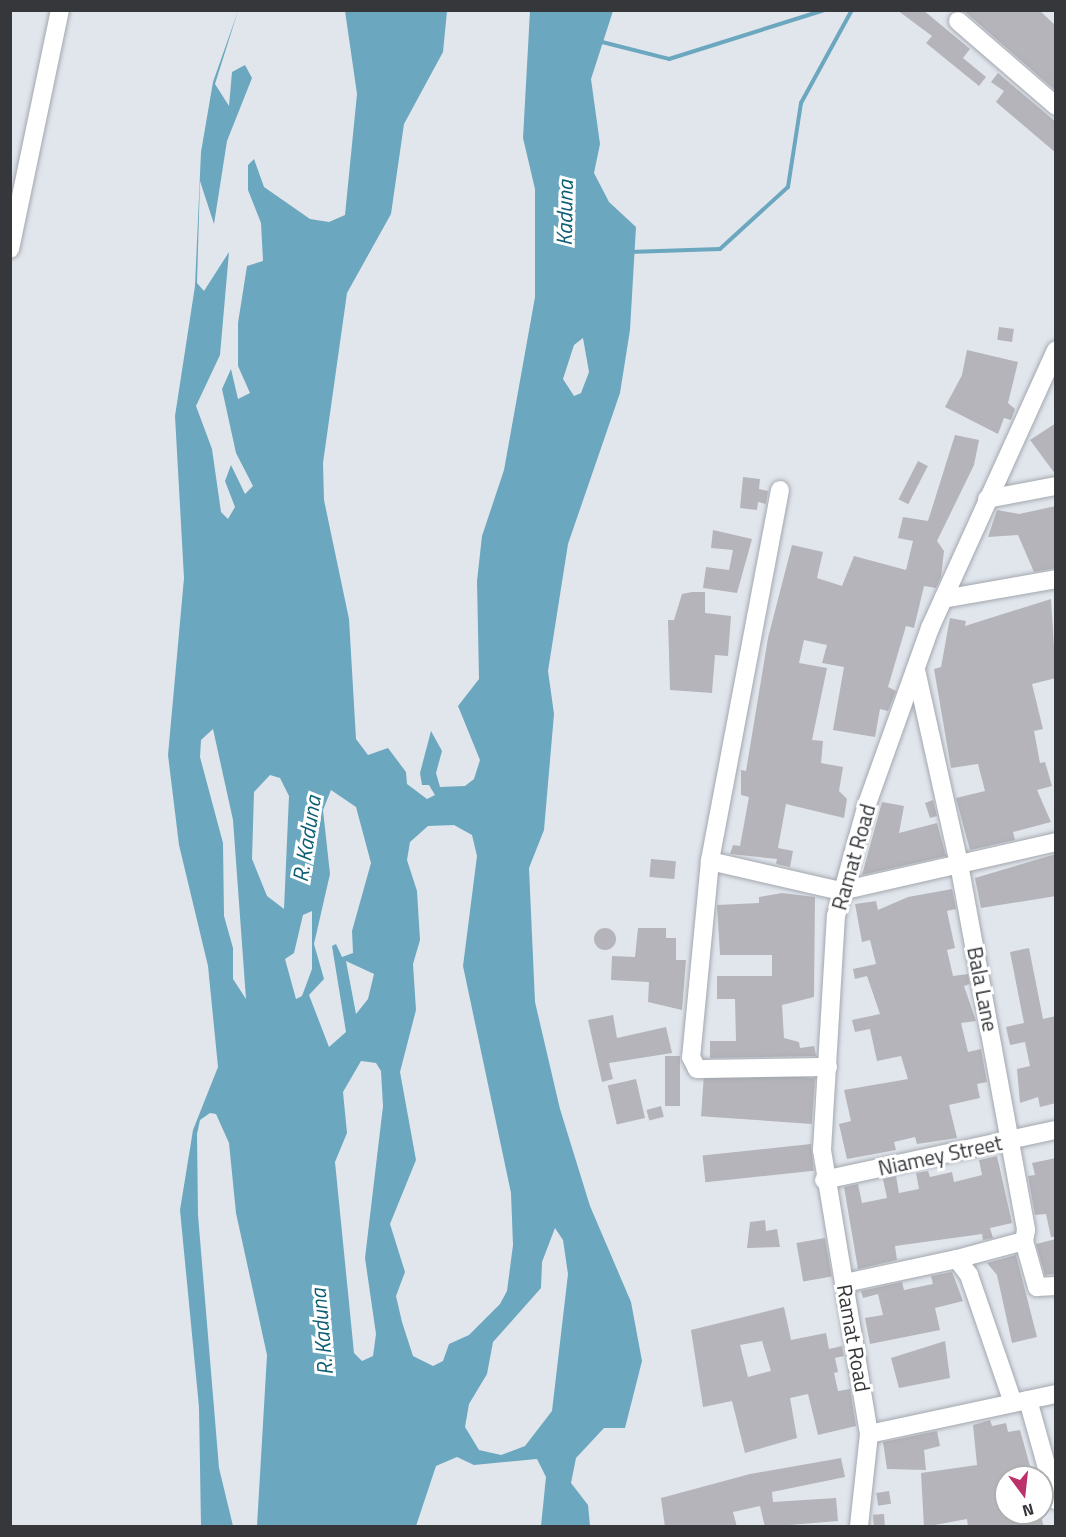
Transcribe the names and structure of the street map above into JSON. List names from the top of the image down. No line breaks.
{"streets":{"street":["Ramat Road","Bala Lane","Niamey Street"]},"crossings":[["Ramat Road","Bala Lane"],["Ramat Road","Niamey Street"],["Bala Lane","Niamey Street"]],"water":["Kaduna","R. Kaduna"],"north":"bottom"}
